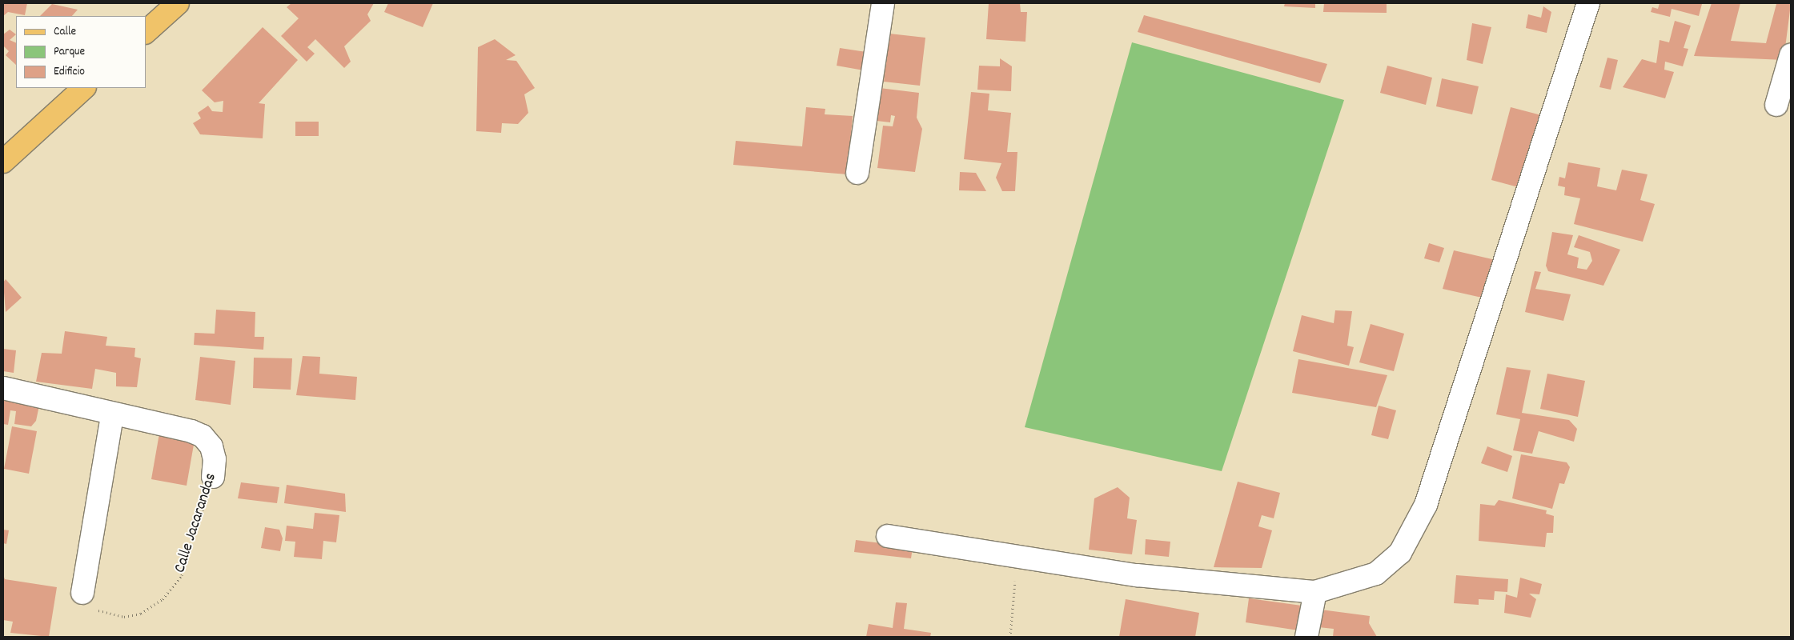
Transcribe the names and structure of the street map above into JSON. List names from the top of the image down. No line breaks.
{"streets":{"street":["Calle Jacarandas"]},"legend":["Calle","Parque","Edificio"]}
